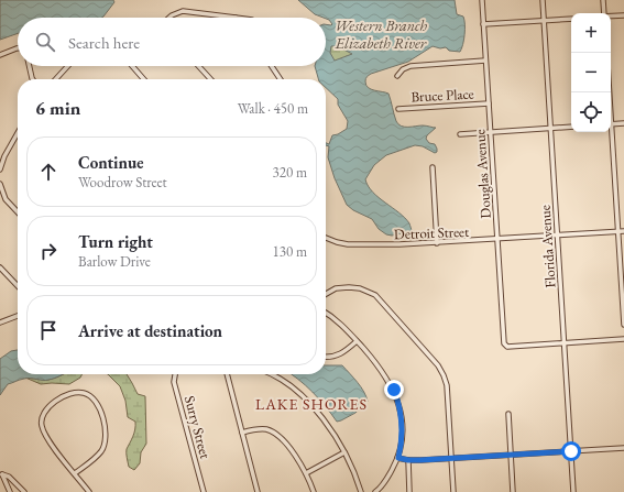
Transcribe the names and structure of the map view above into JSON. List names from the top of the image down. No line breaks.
{"streets":{"street":["Bruce Place","Douglas Avenue","Detroit Street","Florida Avenue","Surry Street"]},"crossings":[["Bruce Place","Douglas Avenue"],["Douglas Avenue","Detroit Street"],["Douglas Avenue","Florida Avenue"],["Detroit Street","Florida Avenue"]],"districts":["LAKE SHORES"],"water":["Western Branch Elizabeth River"],"page":{"map_buttons":["+","−"],"search":"Search here","heading":["6 min","Walk · 450 m"],"list":[["Continue","Woodrow Street","320 m"],["Turn right","Barlow Drive","130 m"],"Arrive at destination"]}}
